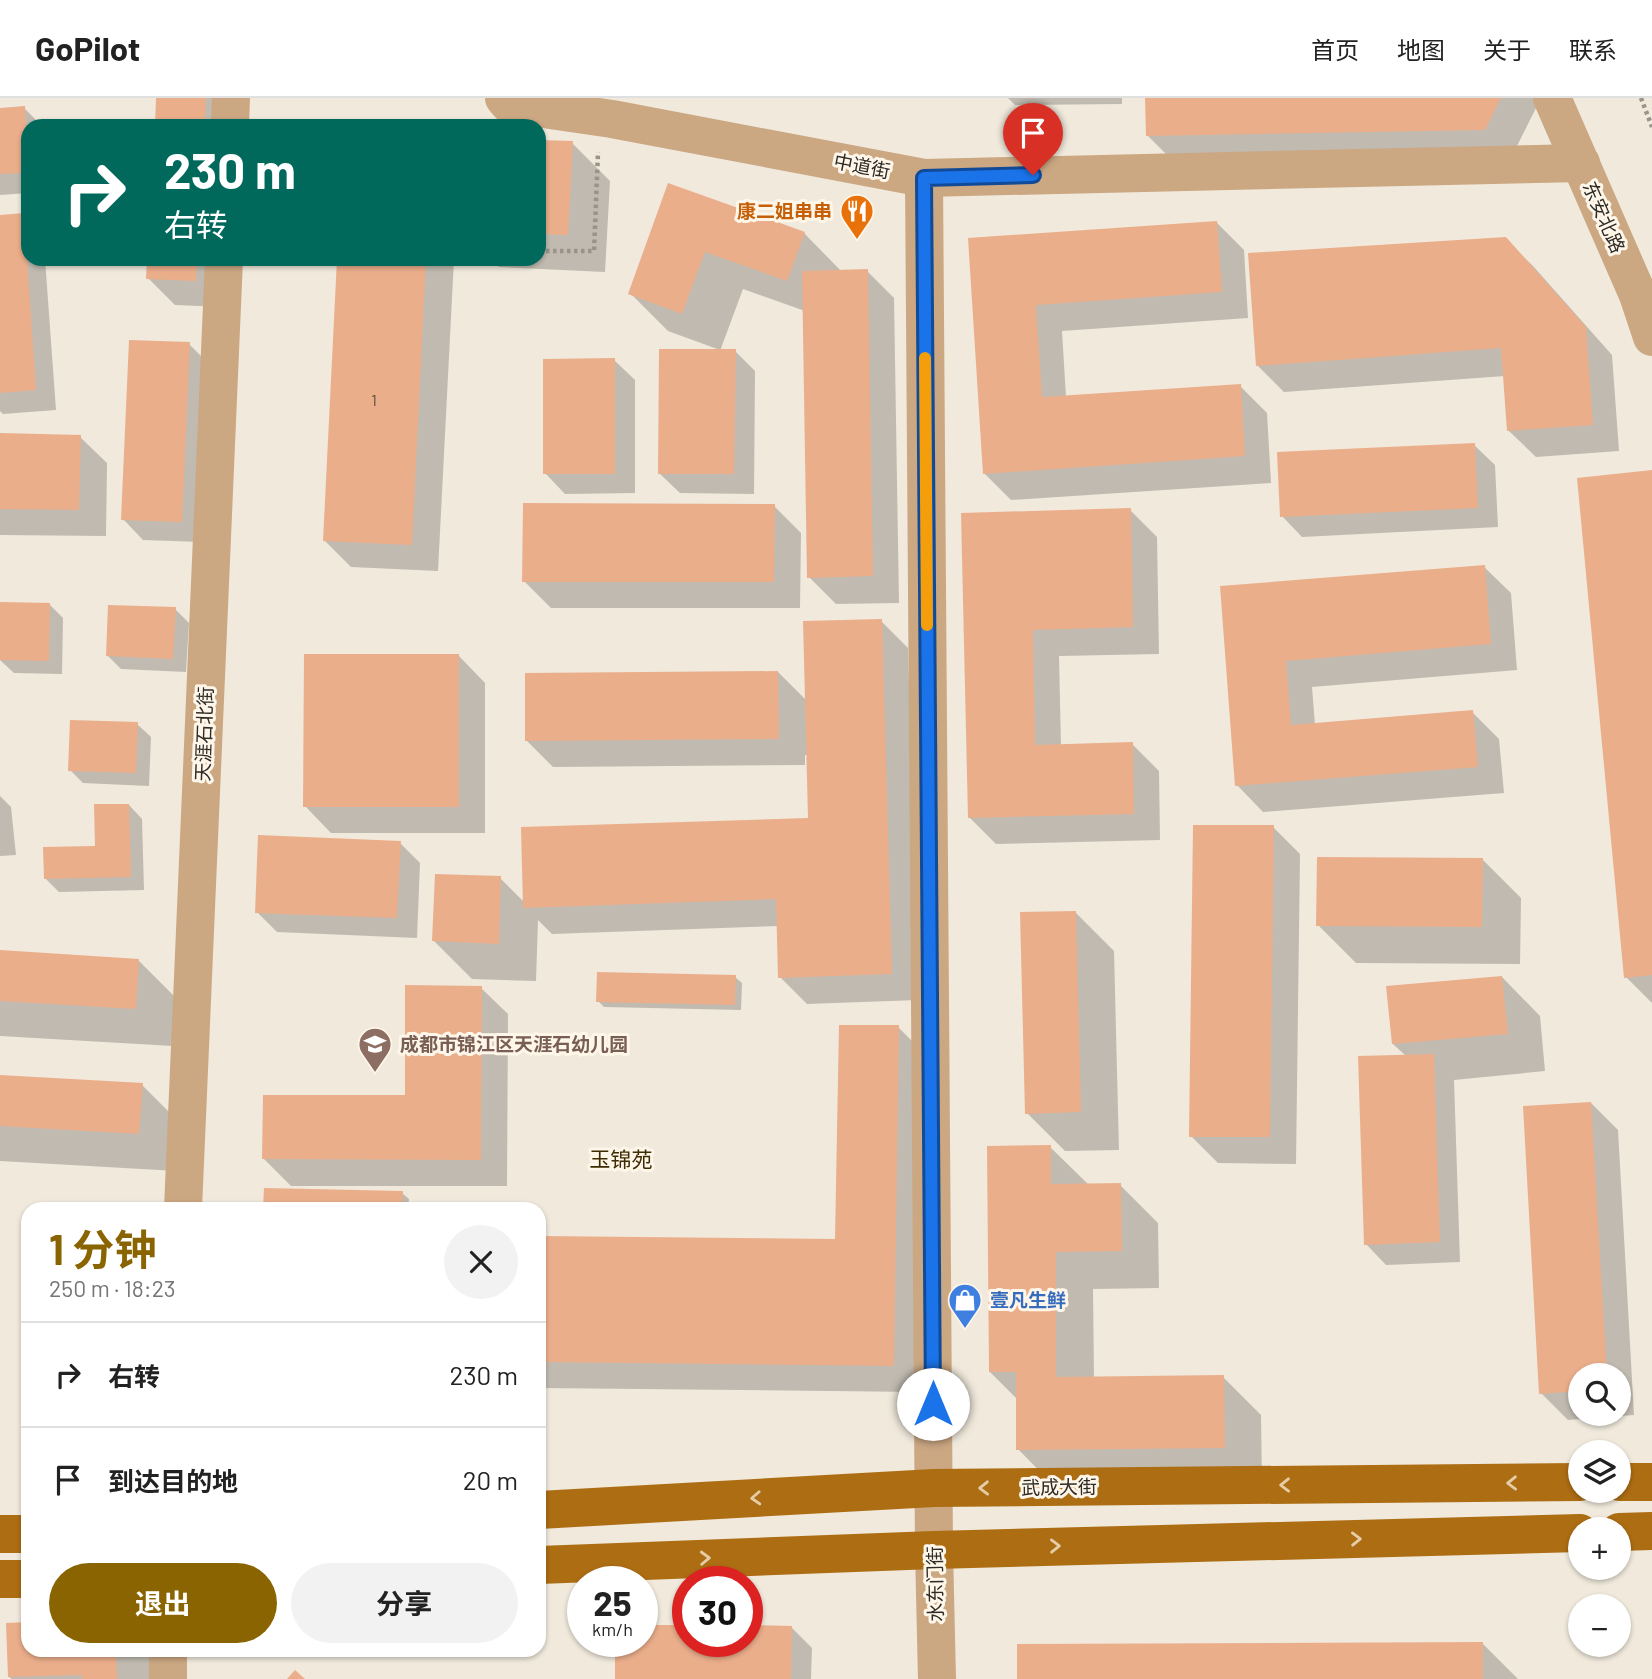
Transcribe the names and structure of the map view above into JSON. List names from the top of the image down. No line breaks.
{"streets":{"main road":["武成大街"],"street":["中道街","东安北路","天涯石北街","水东门街"]},"crossings":[["中道街","东安北路"],["武成大街","水东门街"]],"districts":["玉锦苑"],"places":{"restaurant":["康二姐串串"],"school or university":["成都市锦江区天涯石幼儿园"],"shop":["壹凡生鲜"]},"house_numbers":["1"],"page":{"header":"GoPilot","nav":["首页","地图","关于","联系"],"turn":["230 m","右转"],"heading":["1 分钟","250 m · 18:23"],"list":[{"name":"右转","value":"230 m"},{"name":"到达目的地","value":"20 m"}],"map_buttons":["+","−"],"buttons":["退出","分享"],"speed":"25 km/h","limit":"30"}}
